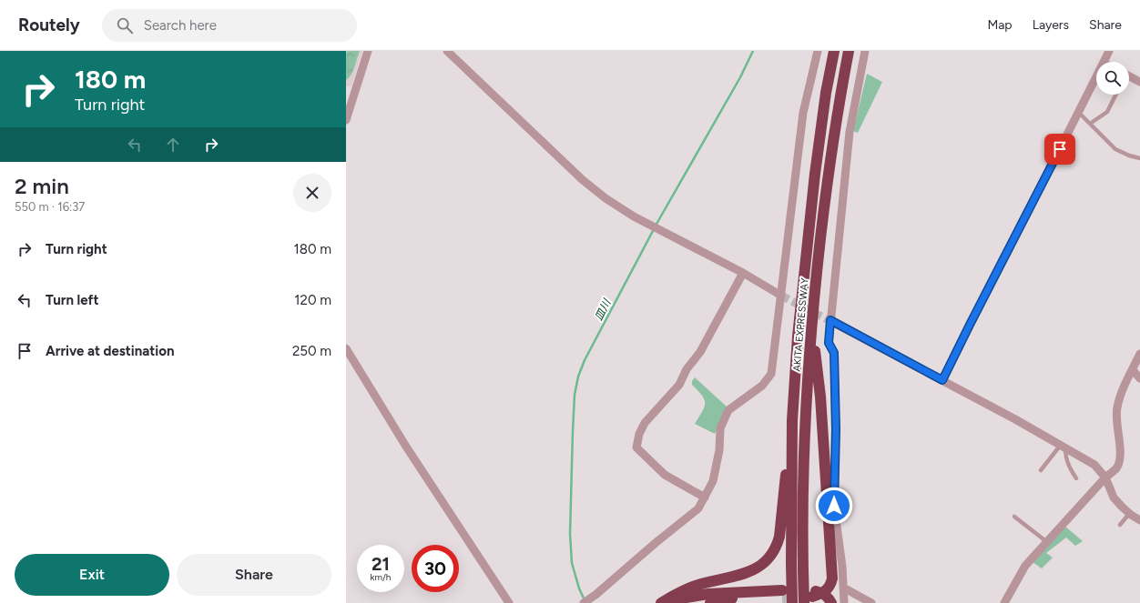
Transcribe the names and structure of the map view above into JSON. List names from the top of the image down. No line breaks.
{"streets":{"highway":["AKITA EXPRESSWAY"]},"water":["皿川"],"page":{"header":"Routely","search":"Search here","nav":["Map","Layers","Share"],"turn":["180 m","Turn right"],"heading":["2 min","550 m · 16:37"],"list":[{"name":"Turn right","value":"180 m"},{"name":"Turn left","value":"120 m"},{"name":"Arrive at destination","value":"250 m"}],"speed":"21 km/h","limit":"30","buttons":["Exit","Share"]}}
